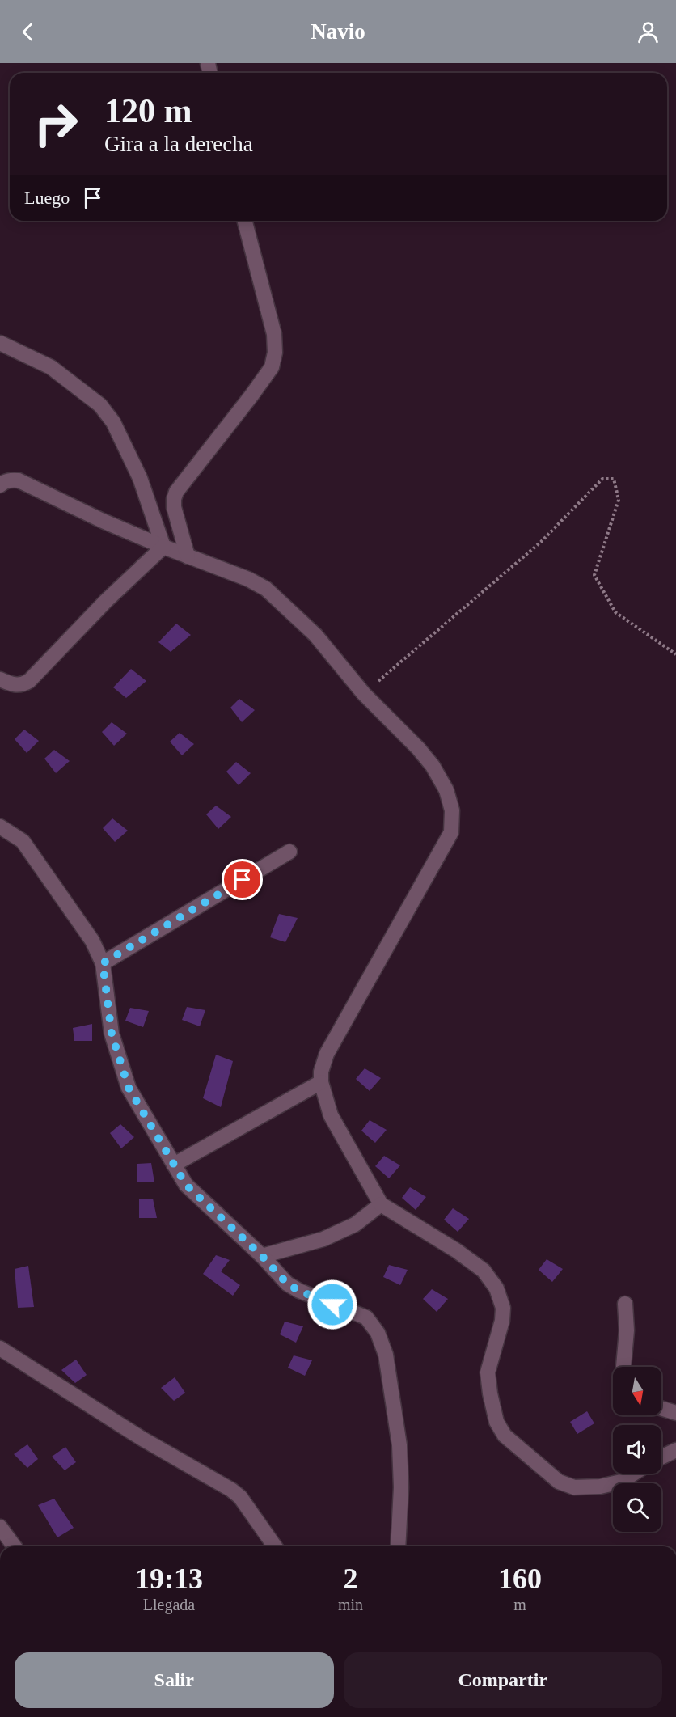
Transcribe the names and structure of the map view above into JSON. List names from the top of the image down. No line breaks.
{"north":"bottom","page":{"header":"Navio","turn":["120 m","Gira a la derecha"],"then":"Luego","eta":["19:13","Llegada","2","min","160","m"],"buttons":["Salir","Compartir"]}}
